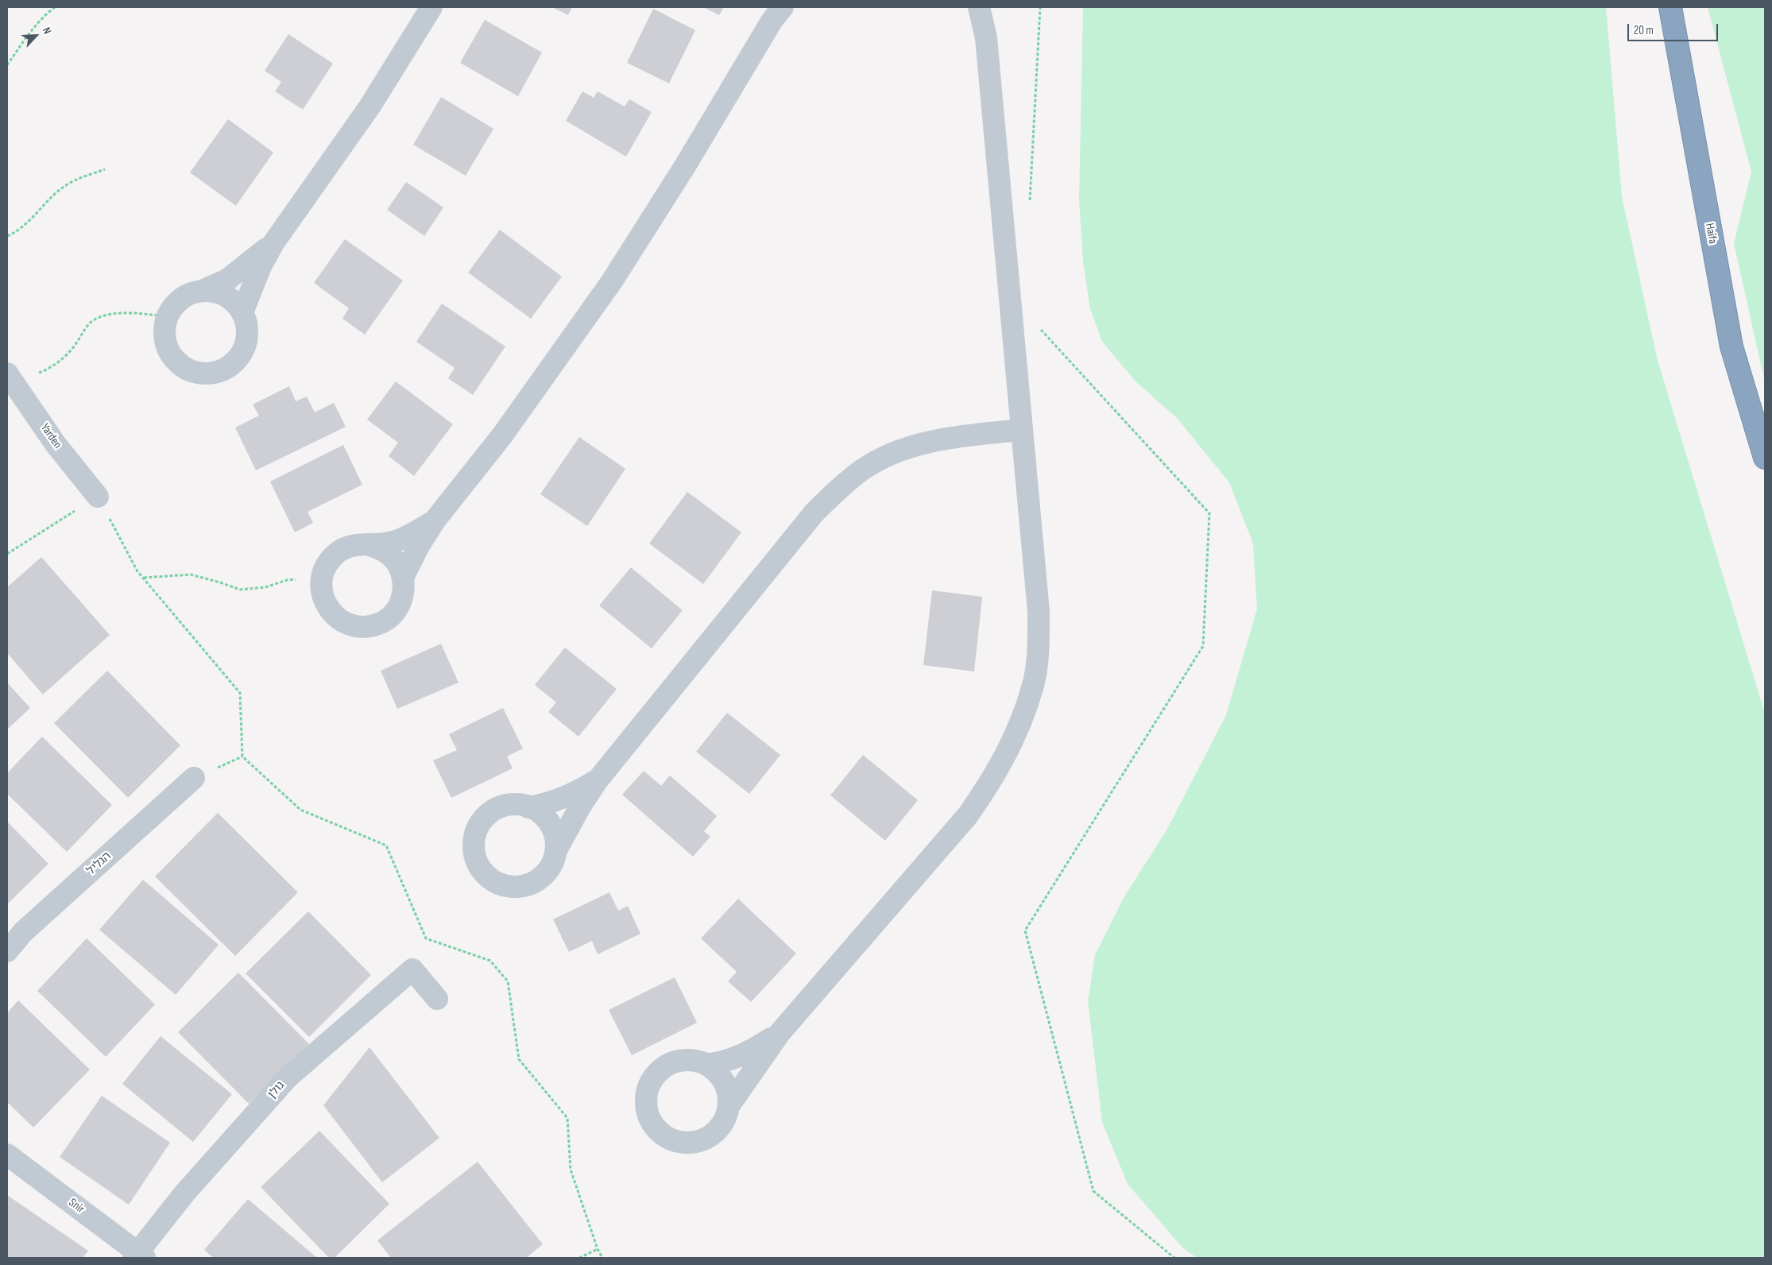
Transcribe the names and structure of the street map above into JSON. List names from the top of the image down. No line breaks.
{"streets":{"highway":["Haifa"],"street":["Yarden","הגליל","גולן","Snir"]},"crossings":[["גולן","Snir"]],"scale_bar":"20 m","north":"top right"}
